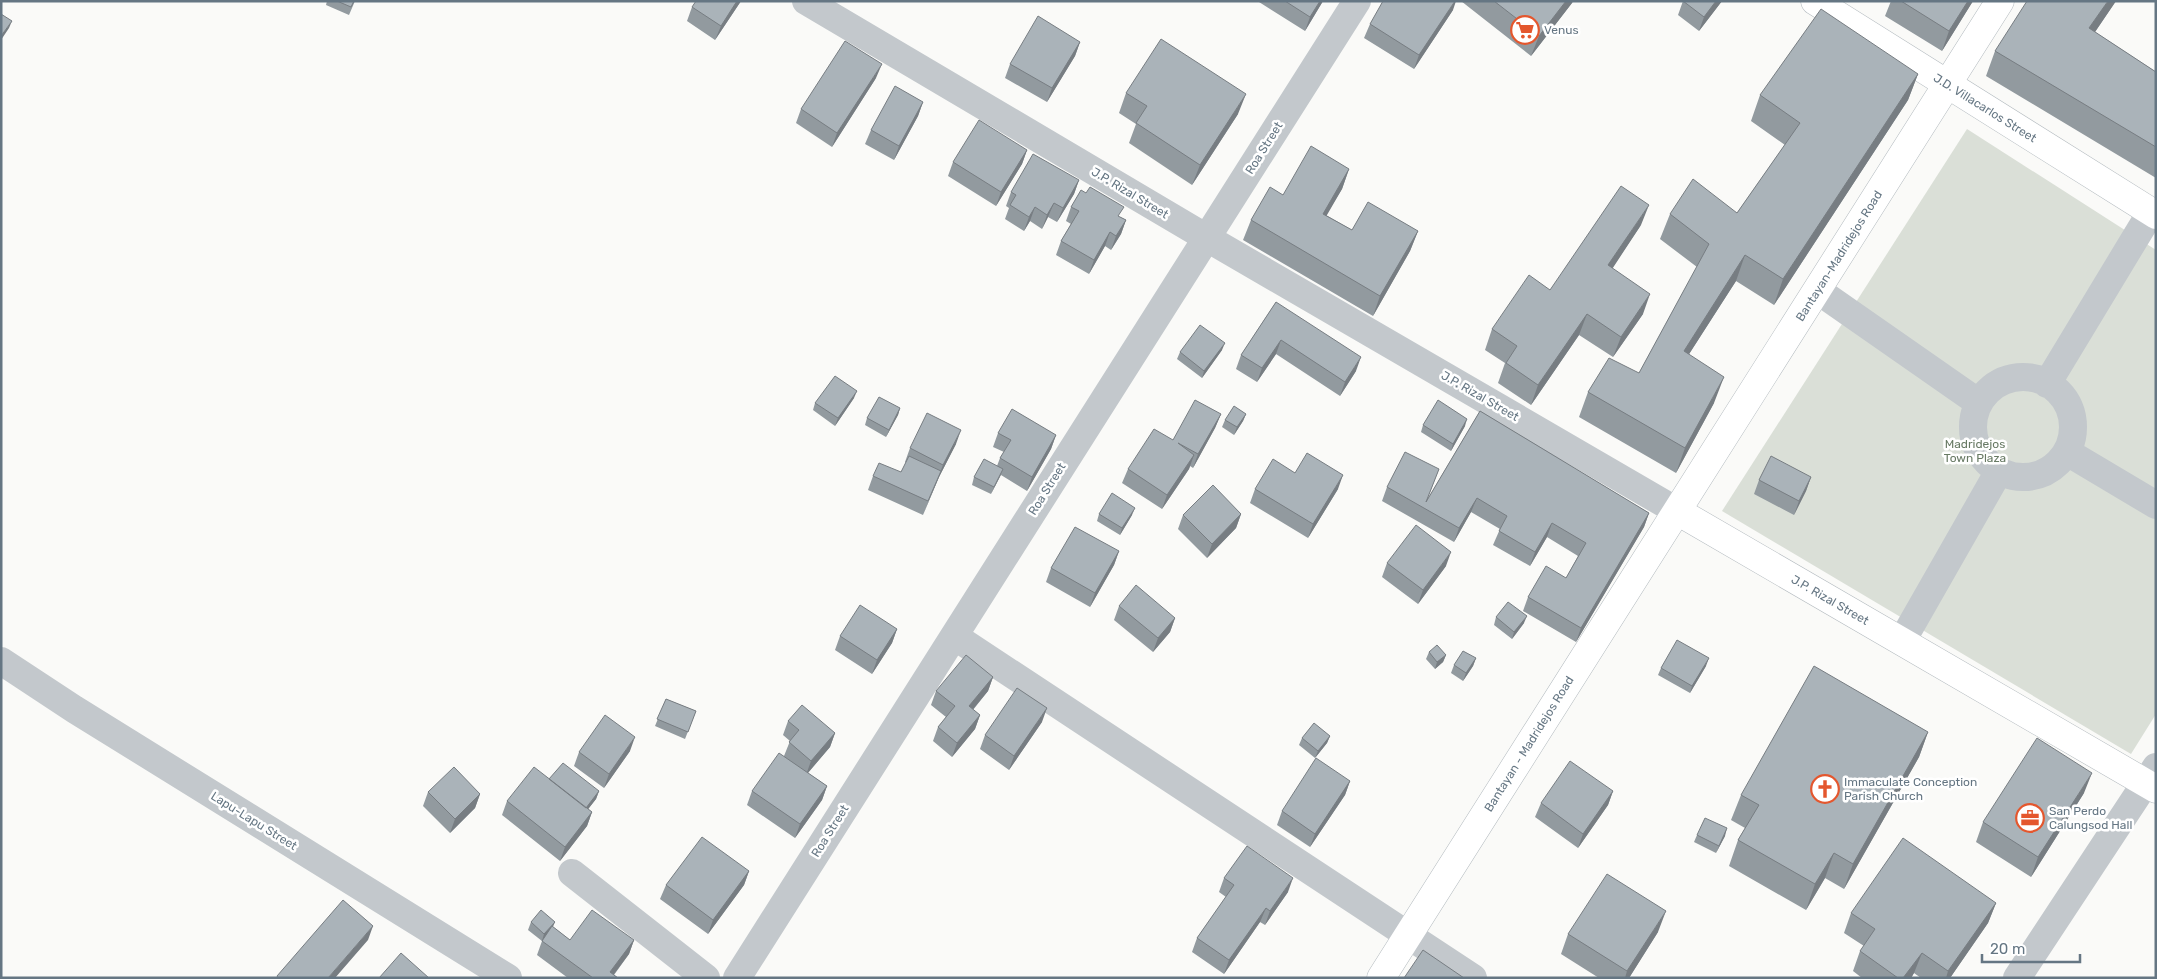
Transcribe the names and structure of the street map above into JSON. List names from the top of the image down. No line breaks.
{"streets":{"main road":["J.D. Villacarlos Street","J.P. Rizal Street","Bantayan-Madridejos Road","Bantayan - Madridejos Road"],"street":["Roa Street","Lapu-Lapu Street"]},"crossings":[["J.D. Villacarlos Street","Bantayan-Madridejos Road"],["Roa Street","J.P. Rizal Street"],["J.P. Rizal Street","Bantayan-Madridejos Road"],["J.P. Rizal Street","Bantayan - Madridejos Road"],["Bantayan-Madridejos Road","Bantayan - Madridejos Road"]],"parks":["Madridejos Town Plaza"],"places":{"supermarket":["Venus"],"church":["Immaculate Conception Parish Church"],"office":["San Perdo Calungsod Hall"]},"scale_bar":"20 m"}
